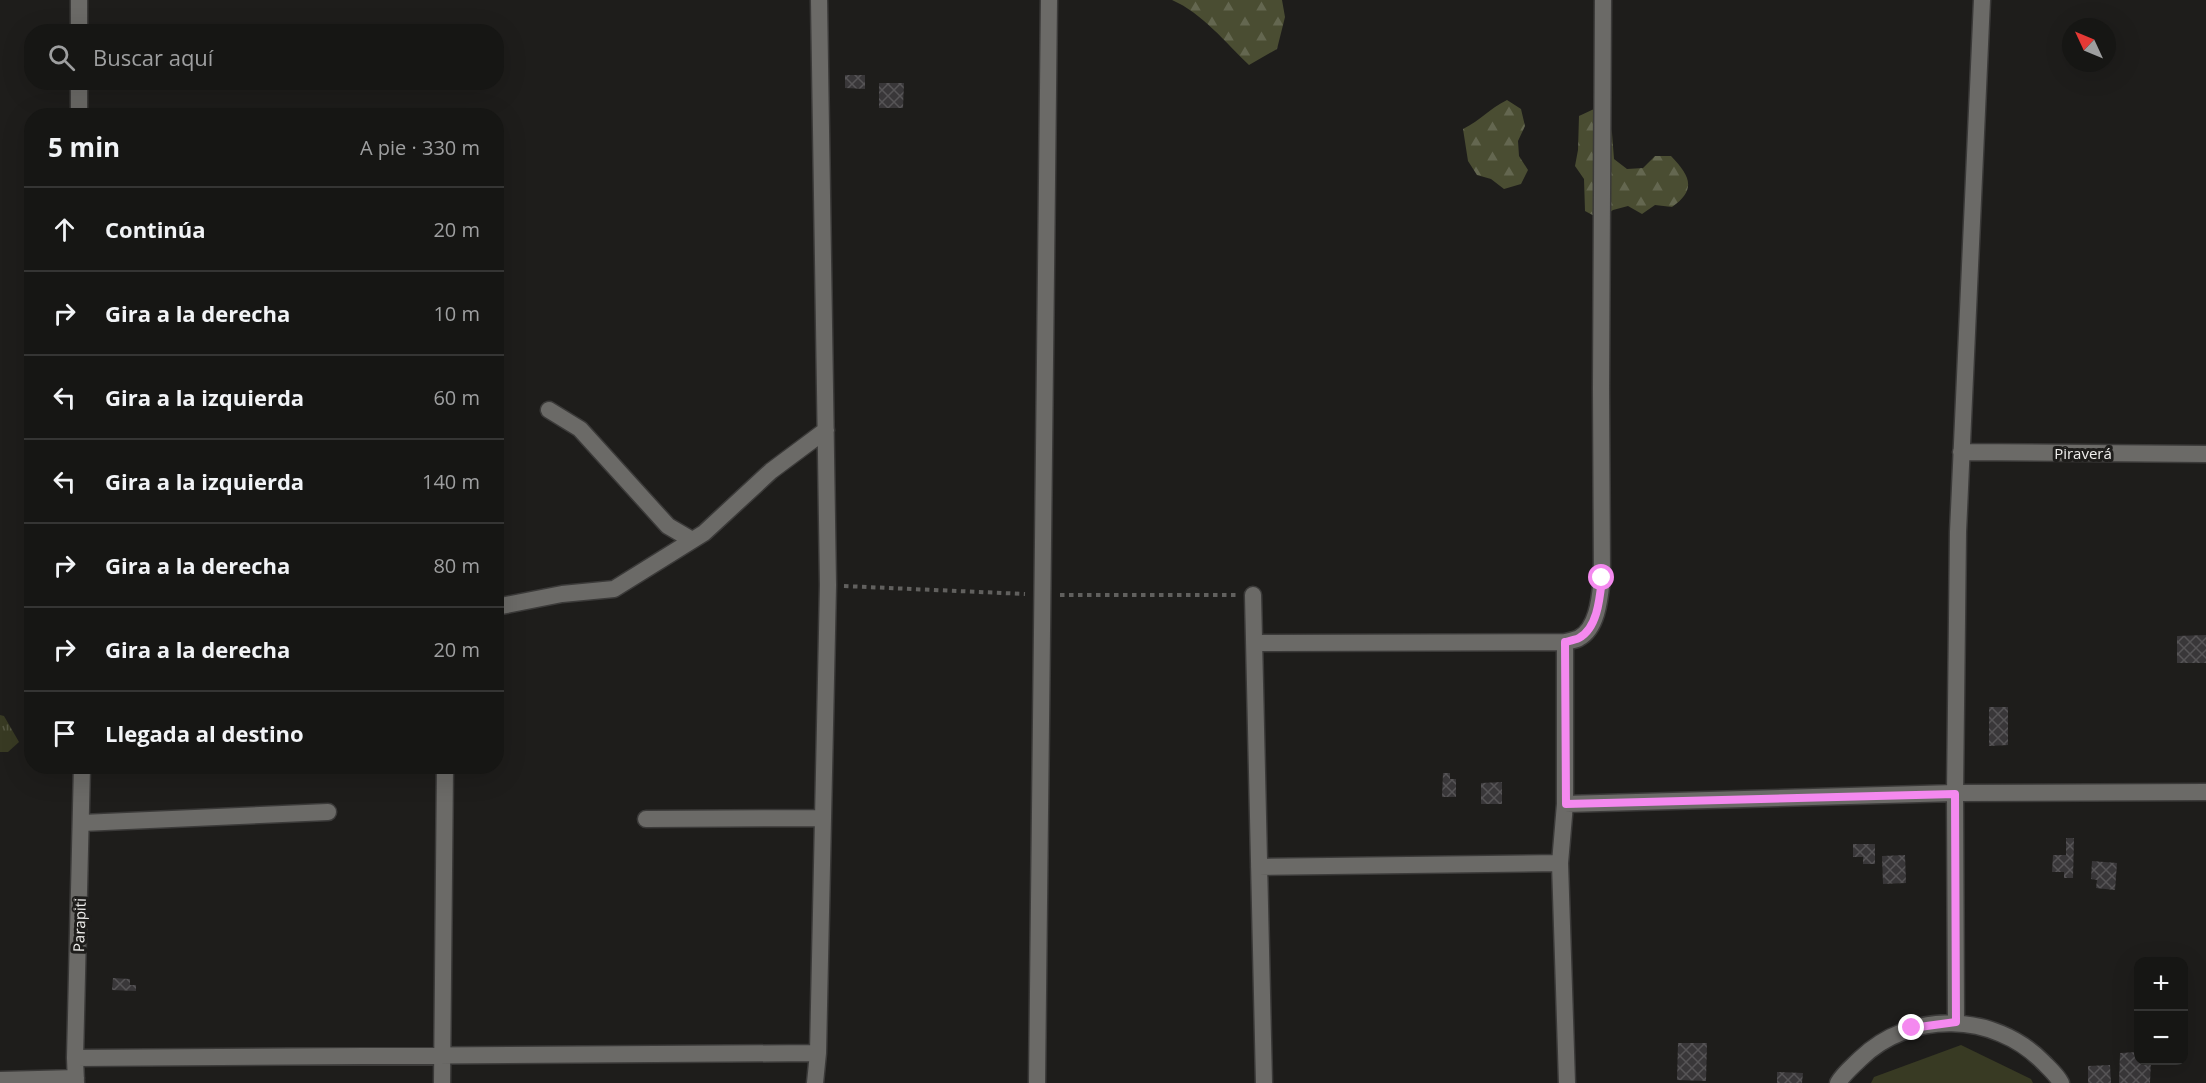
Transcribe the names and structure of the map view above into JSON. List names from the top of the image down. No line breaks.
{"streets":{"street":["Piraverá","Parapiti"]},"north":"top left","page":{"search":"Buscar aquí","heading":["5 min","A pie · 330 m"],"list":[["Continúa","20 m"],["Gira a la derecha","10 m"],["Gira a la izquierda","60 m"],["Gira a la izquierda","140 m"],["Gira a la derecha","80 m"],["Gira a la derecha","20 m"],"Llegada al destino"],"map_buttons":["+","−"]}}
